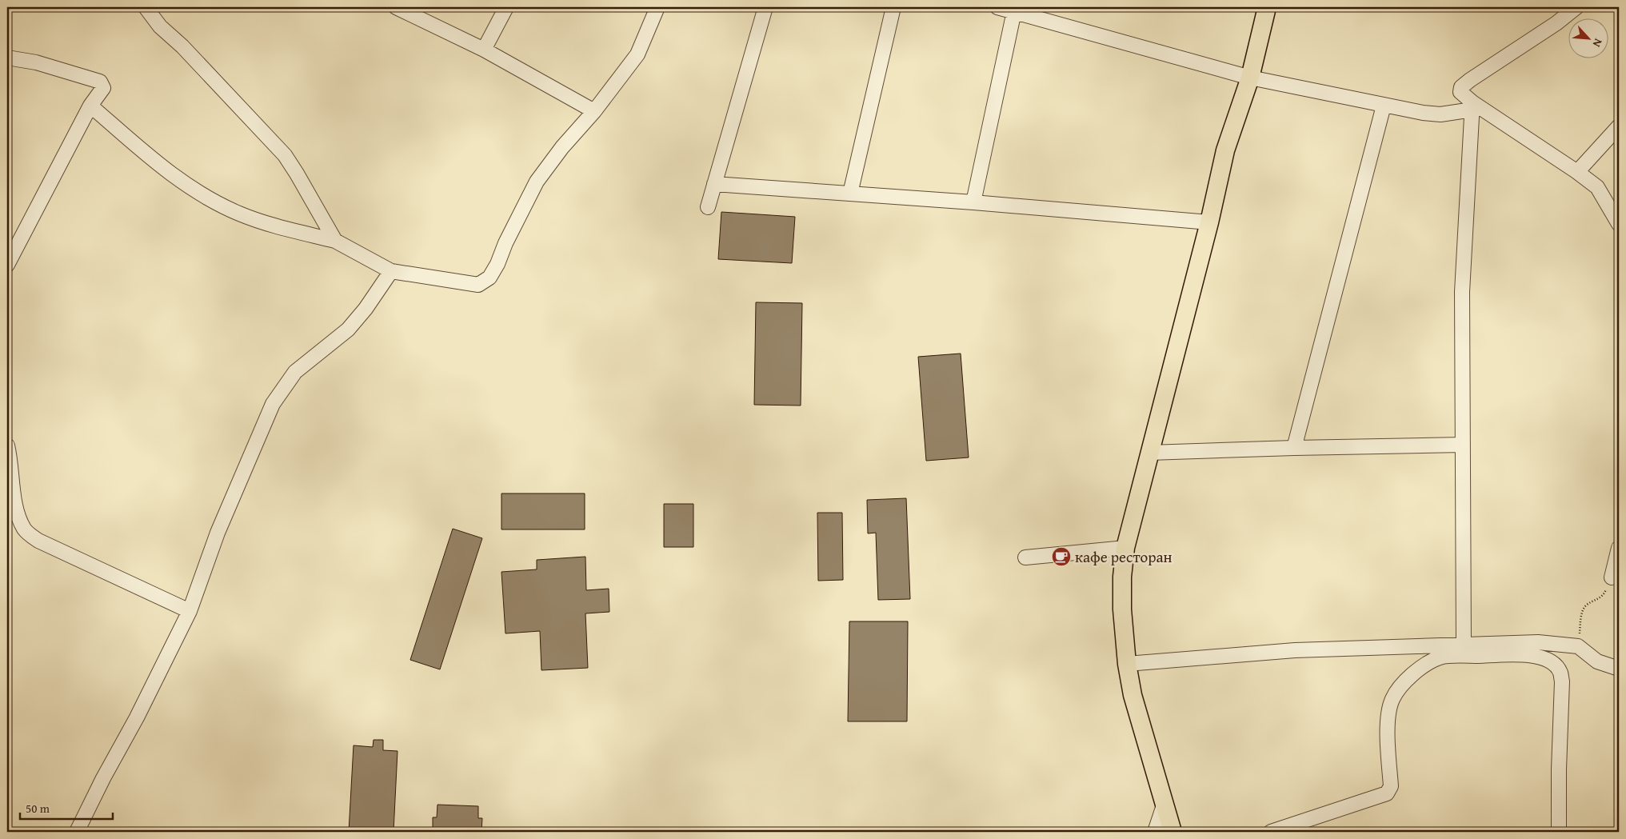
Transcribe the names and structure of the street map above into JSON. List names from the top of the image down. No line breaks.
{"places":{"cafe":["кафе ресторан"]},"scale_bar":"50 m","north":"bottom right"}
